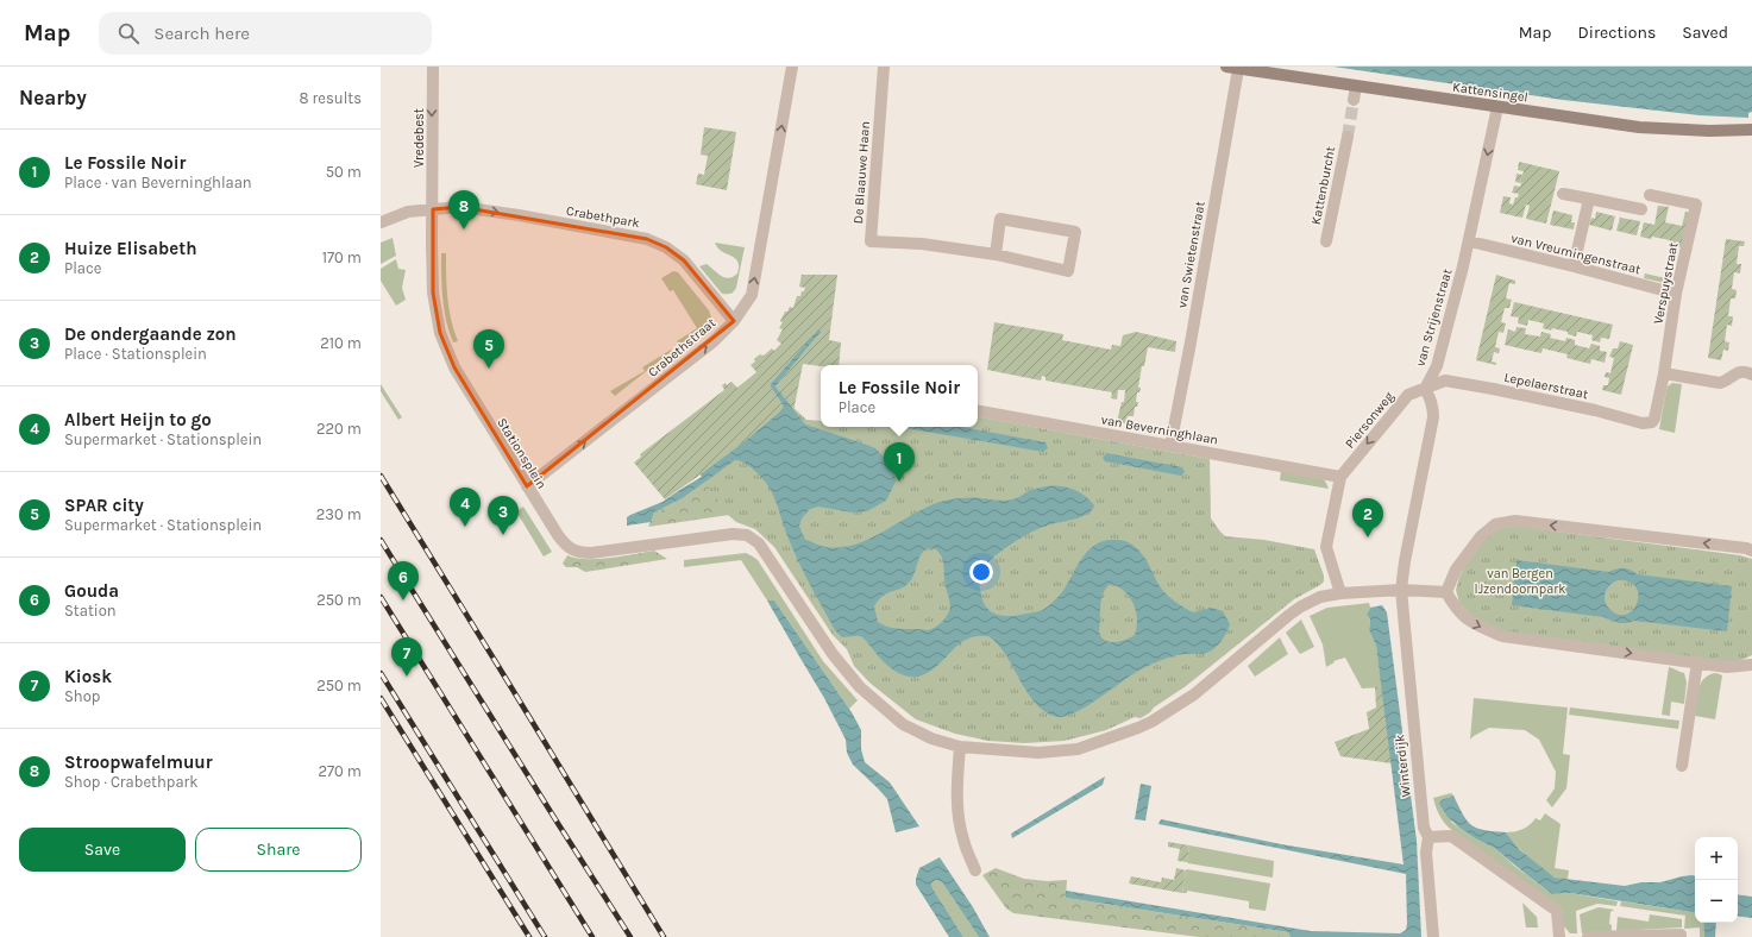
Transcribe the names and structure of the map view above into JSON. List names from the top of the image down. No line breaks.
{"streets":{"main road":["Kattensingel"],"street":["Vredebest","De Blaauwe Haan","Kattenburcht","Crabethpark","van Vreumingenstraat","van Swietenstraat","Verspuystraat","van Strijenstraat","Crabethstraat","Lepelaerstraat","Piersonweg","van Beverninghlaan","Stationsplein","Winterdijk"]},"crossings":[["Kattensingel","van Swietenstraat"],["Kattensingel","van Strijenstraat"],["Vredebest","Crabethpark"],["Vredebest","Stationsplein"],["Crabethpark","Crabethstraat"],["Crabethpark","Stationsplein"],["van Vreumingenstraat","Verspuystraat"],["van Vreumingenstraat","van Strijenstraat"],["van Swietenstraat","van Beverninghlaan"],["Verspuystraat","Lepelaerstraat"],["van Strijenstraat","Lepelaerstraat"],["van Strijenstraat","Piersonweg"],["Crabethstraat","Stationsplein"],["Lepelaerstraat","Piersonweg"],["Piersonweg","van Beverninghlaan"]],"one_way":["Vredebest","Crabethpark","van Strijenstraat","Crabethstraat","Piersonweg"],"parks":["van Bergen IJzendoornpark"],"page":{"header":"Map","search":"Search here","nav":["Map","Directions","Saved"],"heading":["Nearby","8 results"],"list":[{"mark":"1","name":"Le Fossile Noir","note":"Place · van Beverninghlaan","value":"50 m"},{"mark":"2","name":"Huize Elisabeth","note":"Place","value":"170 m"},{"mark":"3","name":"De ondergaande zon","note":"Place · Stationsplein","value":"210 m"},{"mark":"4","name":"Albert Heijn to go","note":"Supermarket · Stationsplein","value":"220 m"},{"mark":"5","name":"SPAR city","note":"Supermarket · Stationsplein","value":"230 m"},{"mark":"6","name":"Gouda","note":"Station","value":"250 m"},{"mark":"7","name":"Kiosk","note":"Shop","value":"250 m"},{"mark":"8","name":"Stroopwafelmuur","note":"Shop · Crabethpark","value":"270 m"}],"pins":["8","5","1","4","3","2","6","7"],"popup":["Le Fossile Noir","Place"],"buttons":["Save","Share"],"map_buttons":["+","−"]}}
